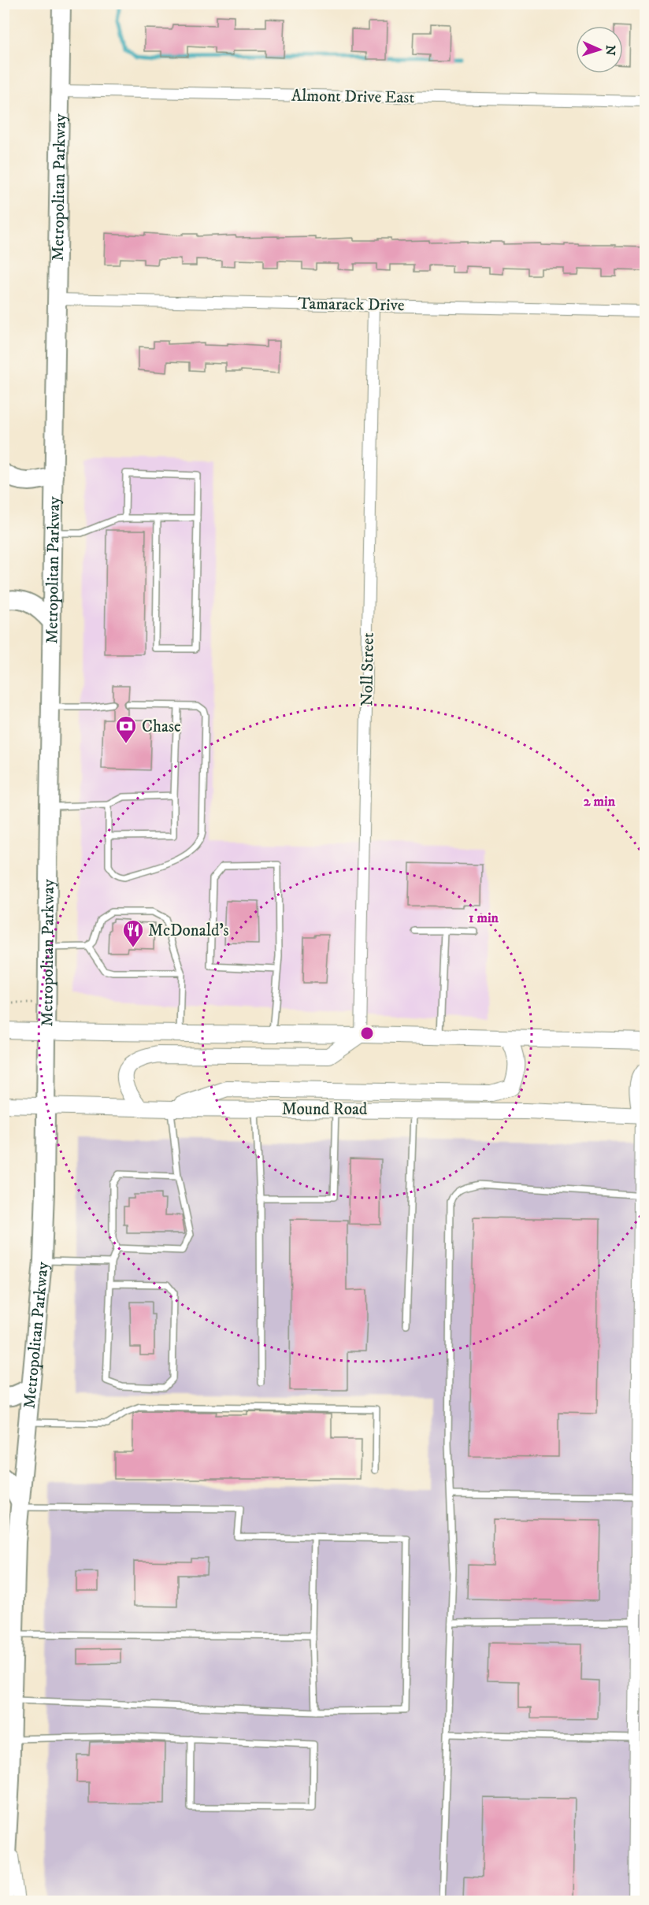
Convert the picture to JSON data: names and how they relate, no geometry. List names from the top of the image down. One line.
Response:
{"streets":{"main road":["Metropolitan Parkway","Mound Road"],"street":["Almont Drive East","Tamarack Drive","Noll Street"]},"crossings":[["Almont Drive East","Metropolitan Parkway"],["Metropolitan Parkway","Tamarack Drive"],["Metropolitan Parkway","Mound Road"],["Tamarack Drive","Noll Street"]],"places":{"bank":["Chase"],"restaurant":["McDonald's"]},"north":"right","rings":["2 min","1 min"]}
